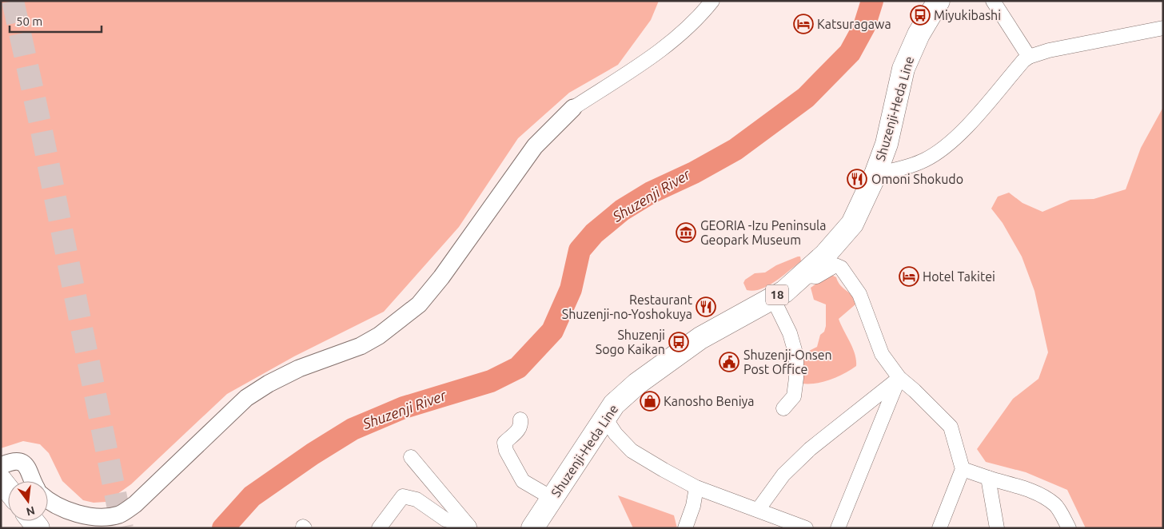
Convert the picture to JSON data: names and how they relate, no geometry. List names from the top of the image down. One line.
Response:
{"streets":{"main road":["Shuzenji-Heda Line","18"]},"water":["Shuzenji River"],"places":{"bus stop":["Miyukibashi","Shuzenji Sogo Kaikan"],"hotel":["Katsuragawa","Hotel Takitei"],"restaurant":["Omoni Shokudo","Restaurant Shuzenji-no-Yoshokuya"],"museum":["GEORIA -Izu Peninsula Geopark Museum"],"public building":["Shuzenji-Onsen Post Office"],"shop":["Kanosho Beniya"]},"scale_bar":"50 m","north":"bottom"}
